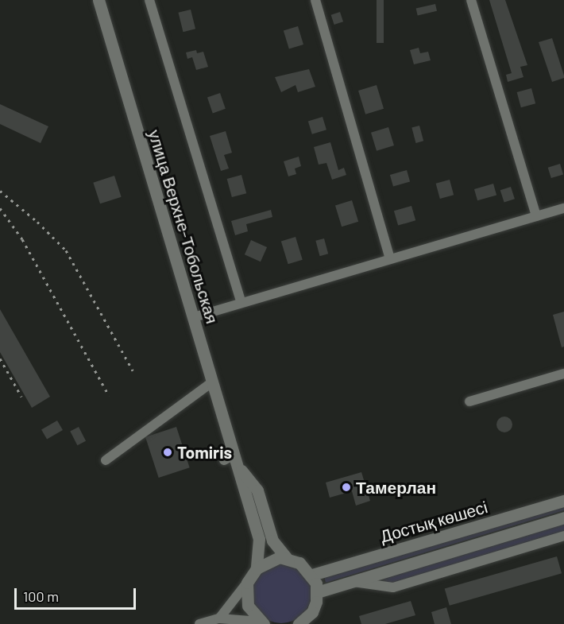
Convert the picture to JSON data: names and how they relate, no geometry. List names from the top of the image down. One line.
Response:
{"streets":{"street":["улица Верхне-Тобольская","Достық көшесі"]},"crossings":[["улица Верхне-Тобольская","Достық көшесі"]],"places":["Tomiris","Тамерлан"],"scale_bar":"100 m"}
